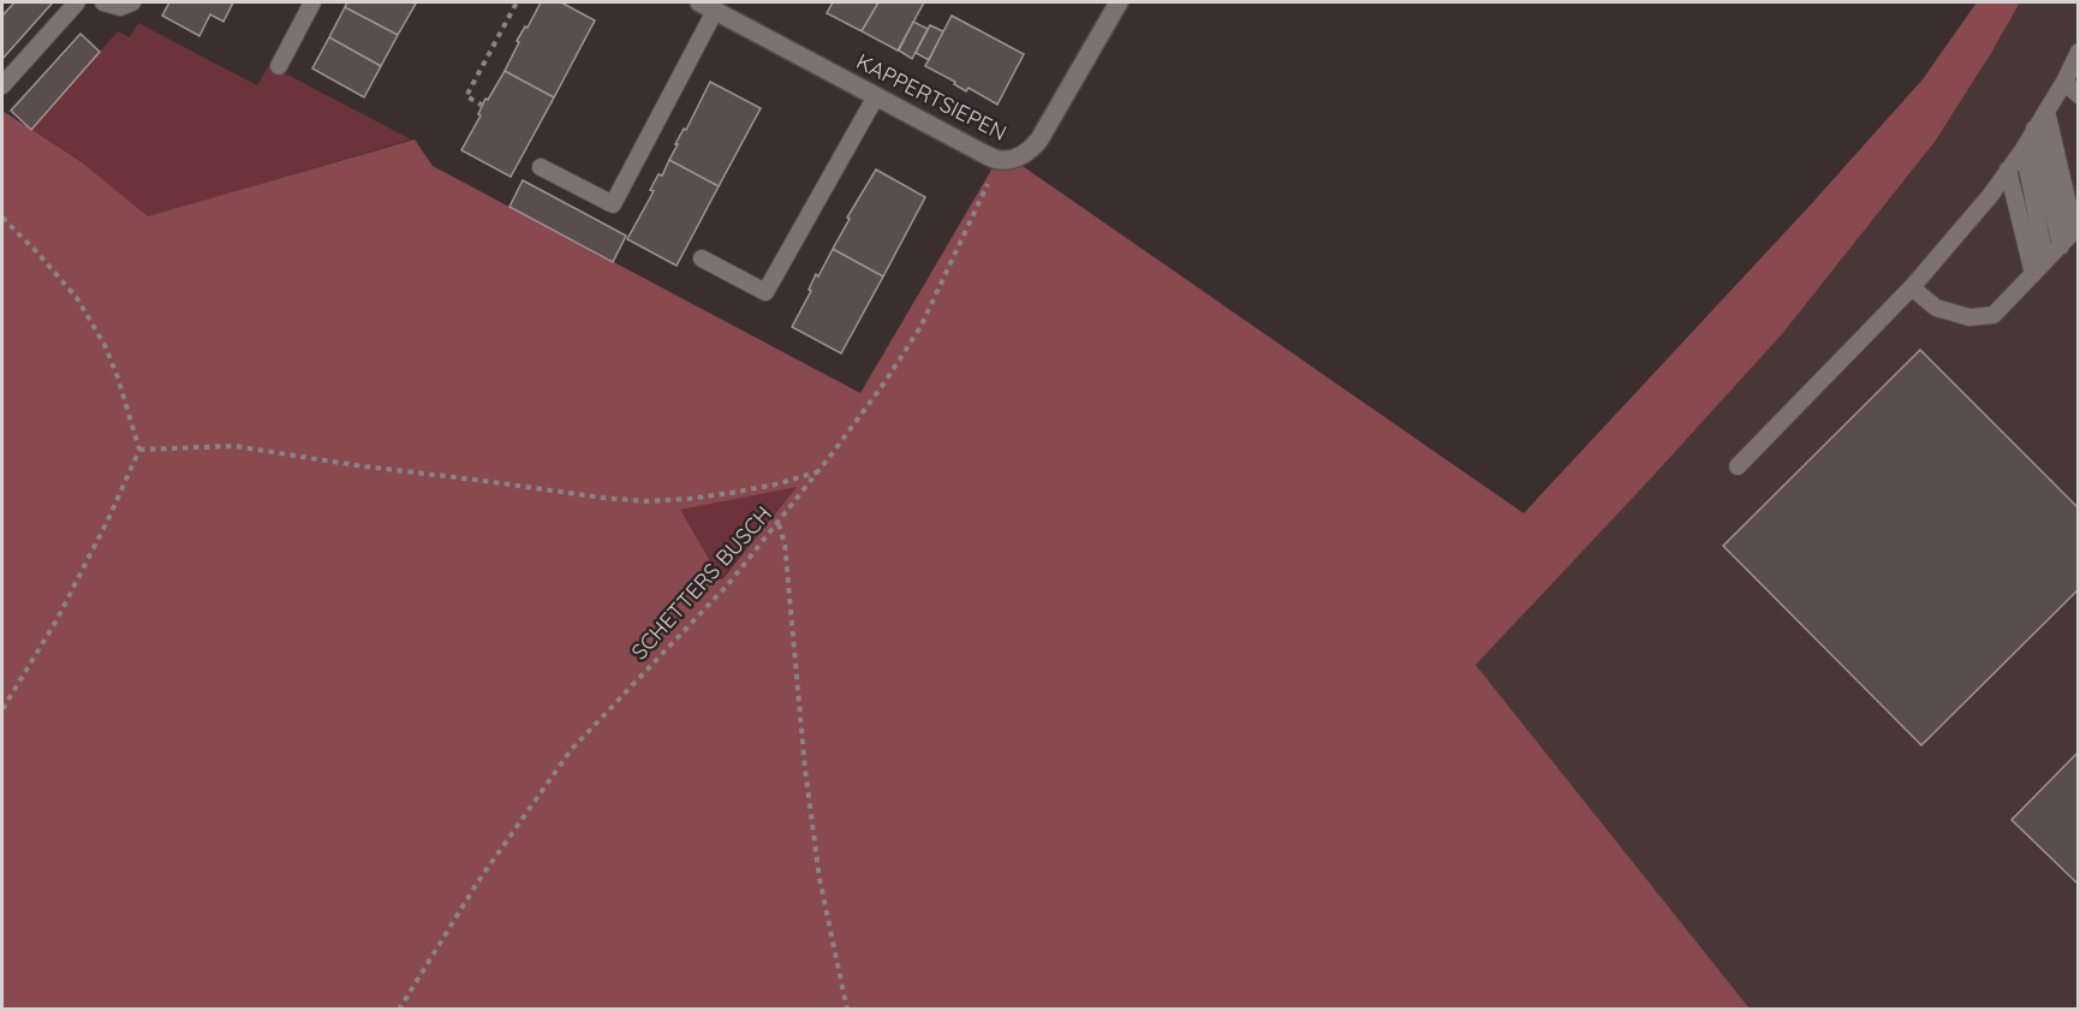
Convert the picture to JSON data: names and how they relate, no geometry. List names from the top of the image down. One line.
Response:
{"streets":{"street":["KAPPERTSIEPEN"],"path":["SCHETTERS BUSCH"]},"crossings":[["KAPPERTSIEPEN","SCHETTERS BUSCH"]]}
